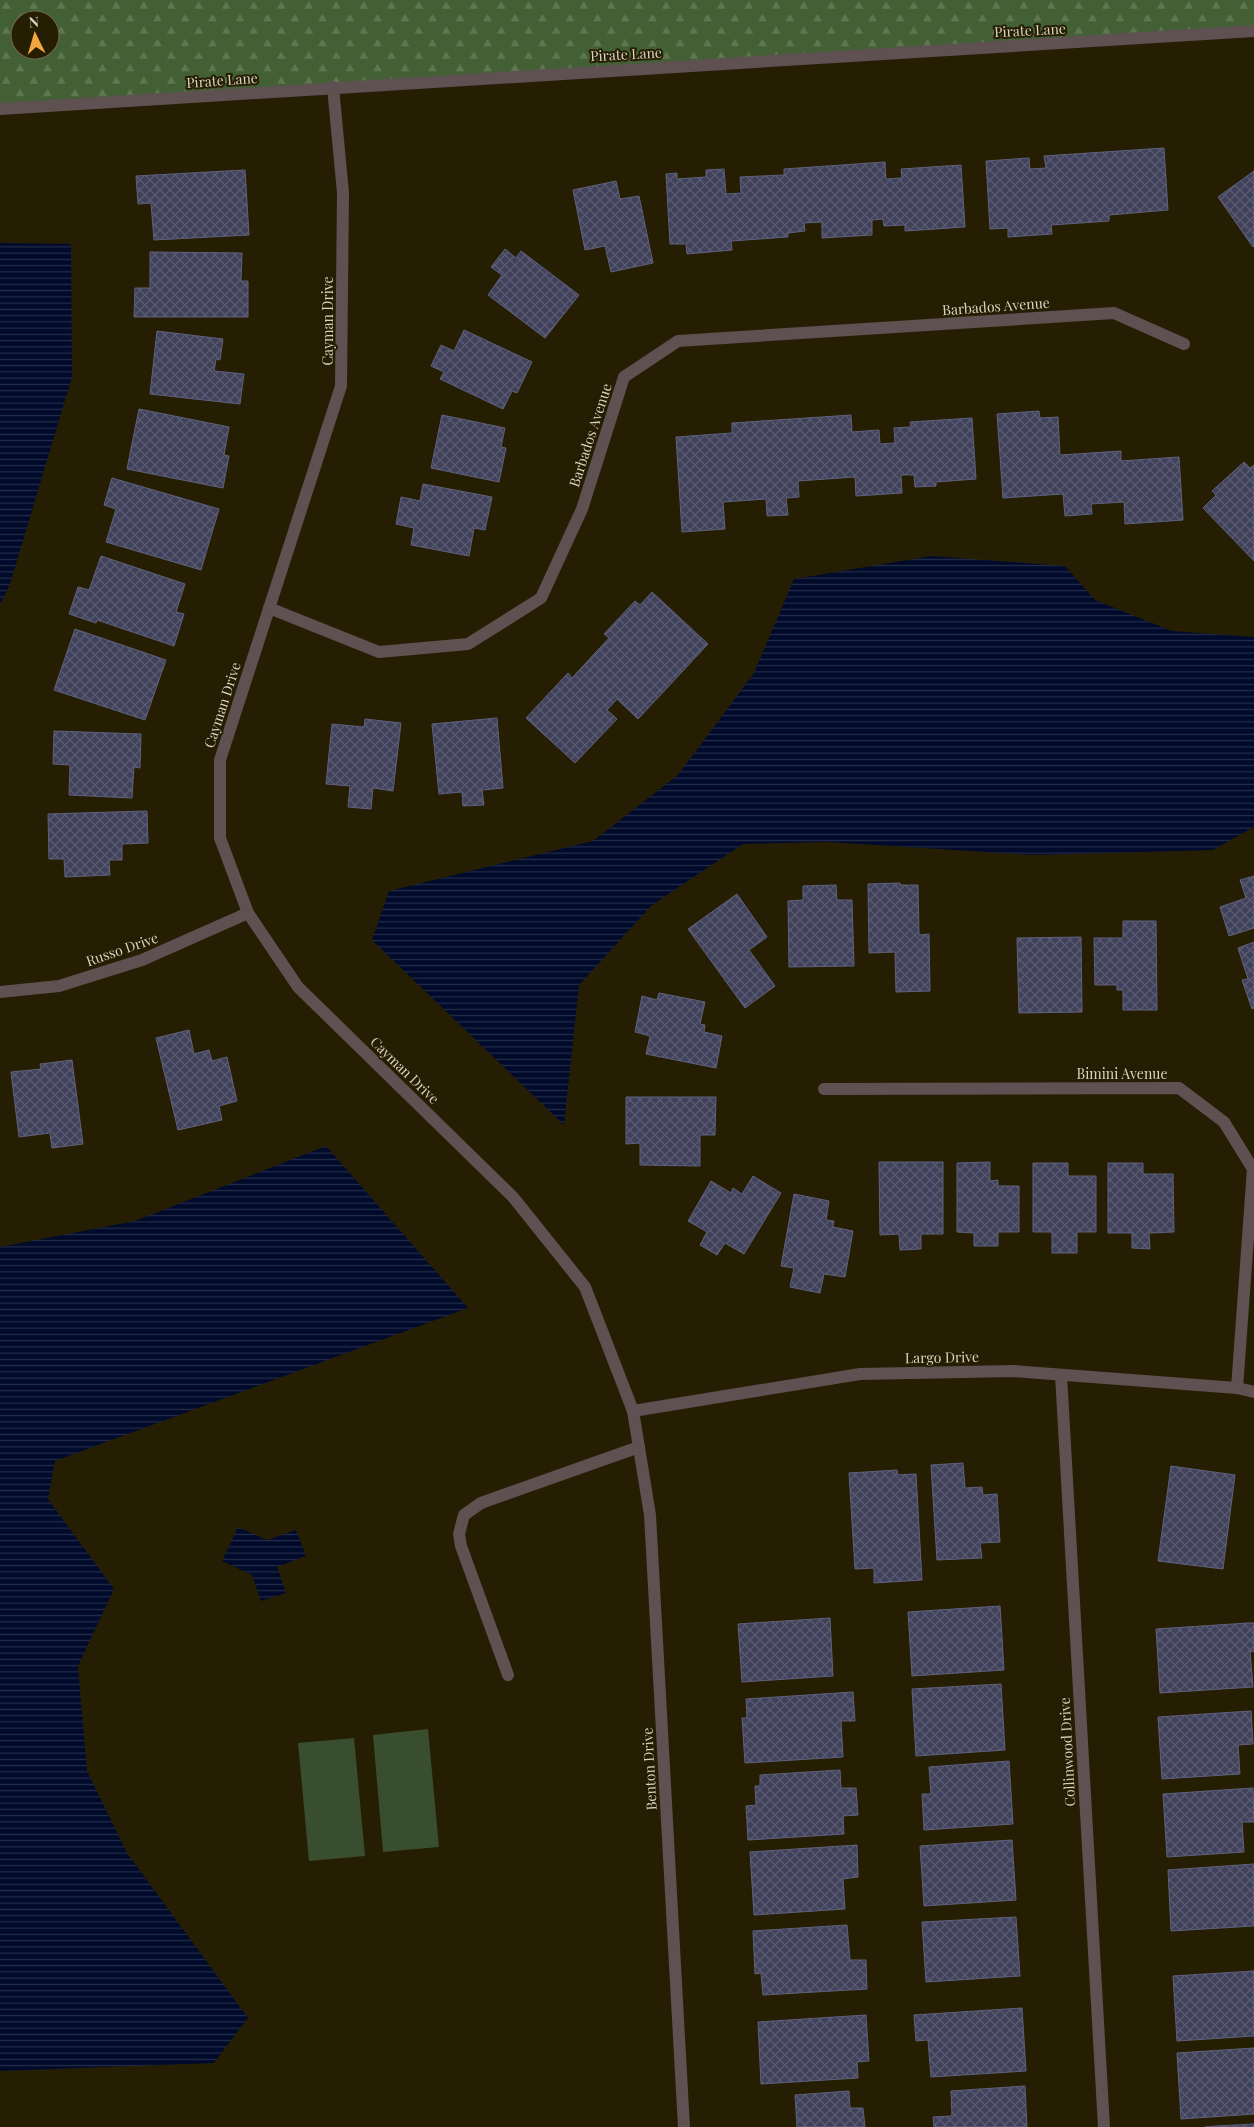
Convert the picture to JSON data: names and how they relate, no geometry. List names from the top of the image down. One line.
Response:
{"streets":{"street":["Pirate Lane","Barbados Avenue","Cayman Drive","Russo Drive","Bimini Avenue","Largo Drive","Collinwood Drive","Benton Drive"]},"crossings":[["Pirate Lane","Cayman Drive"],["Barbados Avenue","Cayman Drive"],["Cayman Drive","Russo Drive"],["Cayman Drive","Largo Drive"],["Cayman Drive","Benton Drive"],["Bimini Avenue","Largo Drive"],["Largo Drive","Collinwood Drive"],["Largo Drive","Benton Drive"]],"north":"top"}
